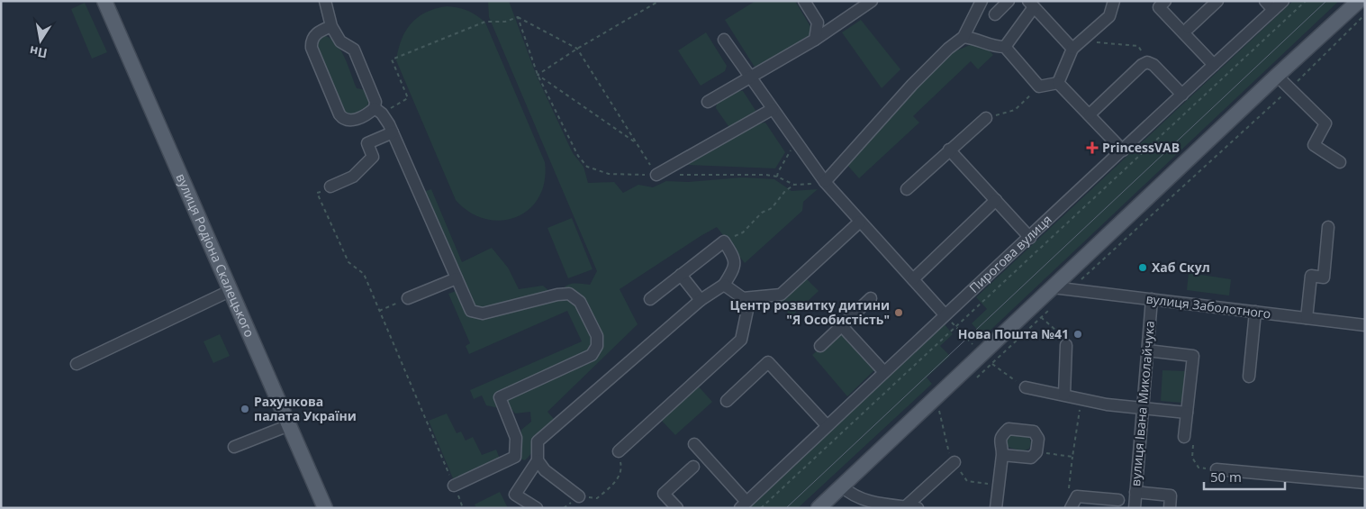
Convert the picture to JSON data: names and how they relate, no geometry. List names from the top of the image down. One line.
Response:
{"streets":{"main road":["вулиця Родіона Скалецького"],"street":["Пирогова вулиця","вулиця Заболотного","вулиця Івана Миколайчука"]},"crossings":[["вулиця Заболотного","вулиця Івана Миколайчука"]],"places":{"health":["PrincessVAB"],"other":["Хаб Скул","Центр розвитку дитини \"Я Особистість\"","Нова Пошта №41","Рахункова палата України"]},"scale_bar":"50 m","north":"bottom"}
